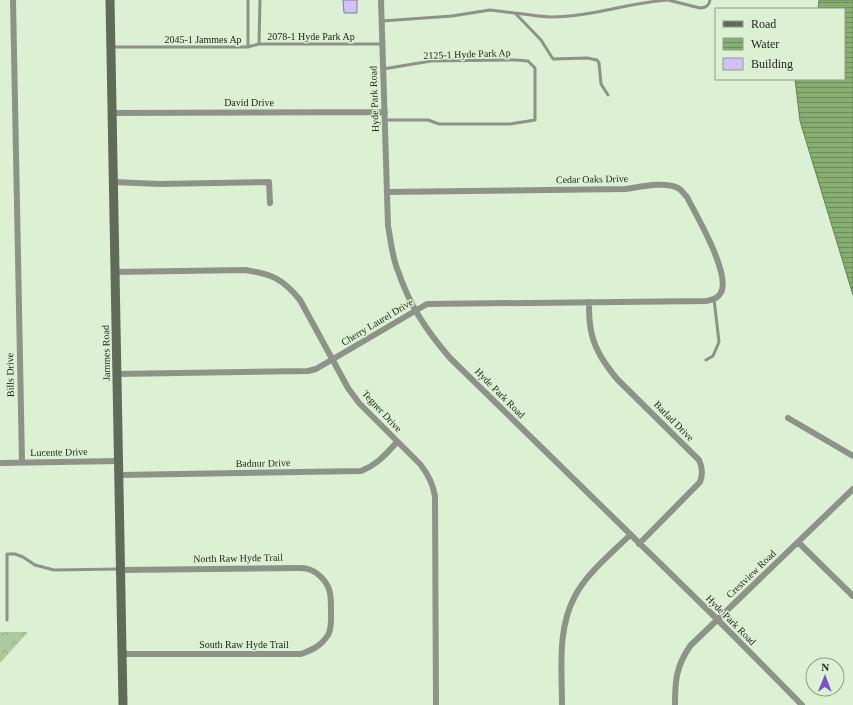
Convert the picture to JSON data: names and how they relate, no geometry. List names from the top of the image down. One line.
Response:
{"streets":{"street":["Hyde Park Road","David Drive","Cedar Oaks Drive","Cherry Laurel Drive","Jammes Road","Bills Drive","Tegner Drive","Barlad Drive","Lucente Drive","Badnur Drive","North Raw Hyde Trail","Crestview Road","South Raw Hyde Trail"],"lane":["2078-1 Hyde Park Ap","2045-1 Jammes Ap","2125-1 Hyde Park Ap"]},"crossings":[["2078-1 Hyde Park Ap","Hyde Park Road"],["2045-1 Jammes Ap","Jammes Road"],["2125-1 Hyde Park Ap","Hyde Park Road"],["Hyde Park Road","David Drive"],["Hyde Park Road","Cedar Oaks Drive"],["Hyde Park Road","Cherry Laurel Drive"],["Hyde Park Road","Barlad Drive"],["Hyde Park Road","Crestview Road"],["David Drive","Jammes Road"],["Cedar Oaks Drive","Cherry Laurel Drive"],["Cherry Laurel Drive","Jammes Road"],["Cherry Laurel Drive","Tegner Drive"],["Cherry Laurel Drive","Barlad Drive"],["Jammes Road","Tegner Drive"],["Jammes Road","Lucente Drive"],["Jammes Road","Badnur Drive"],["Jammes Road","North Raw Hyde Trail"],["Jammes Road","South Raw Hyde Trail"],["Bills Drive","Lucente Drive"],["Tegner Drive","Badnur Drive"],["North Raw Hyde Trail","South Raw Hyde Trail"]],"legend":["Road","Water","Building"],"north":"top"}
